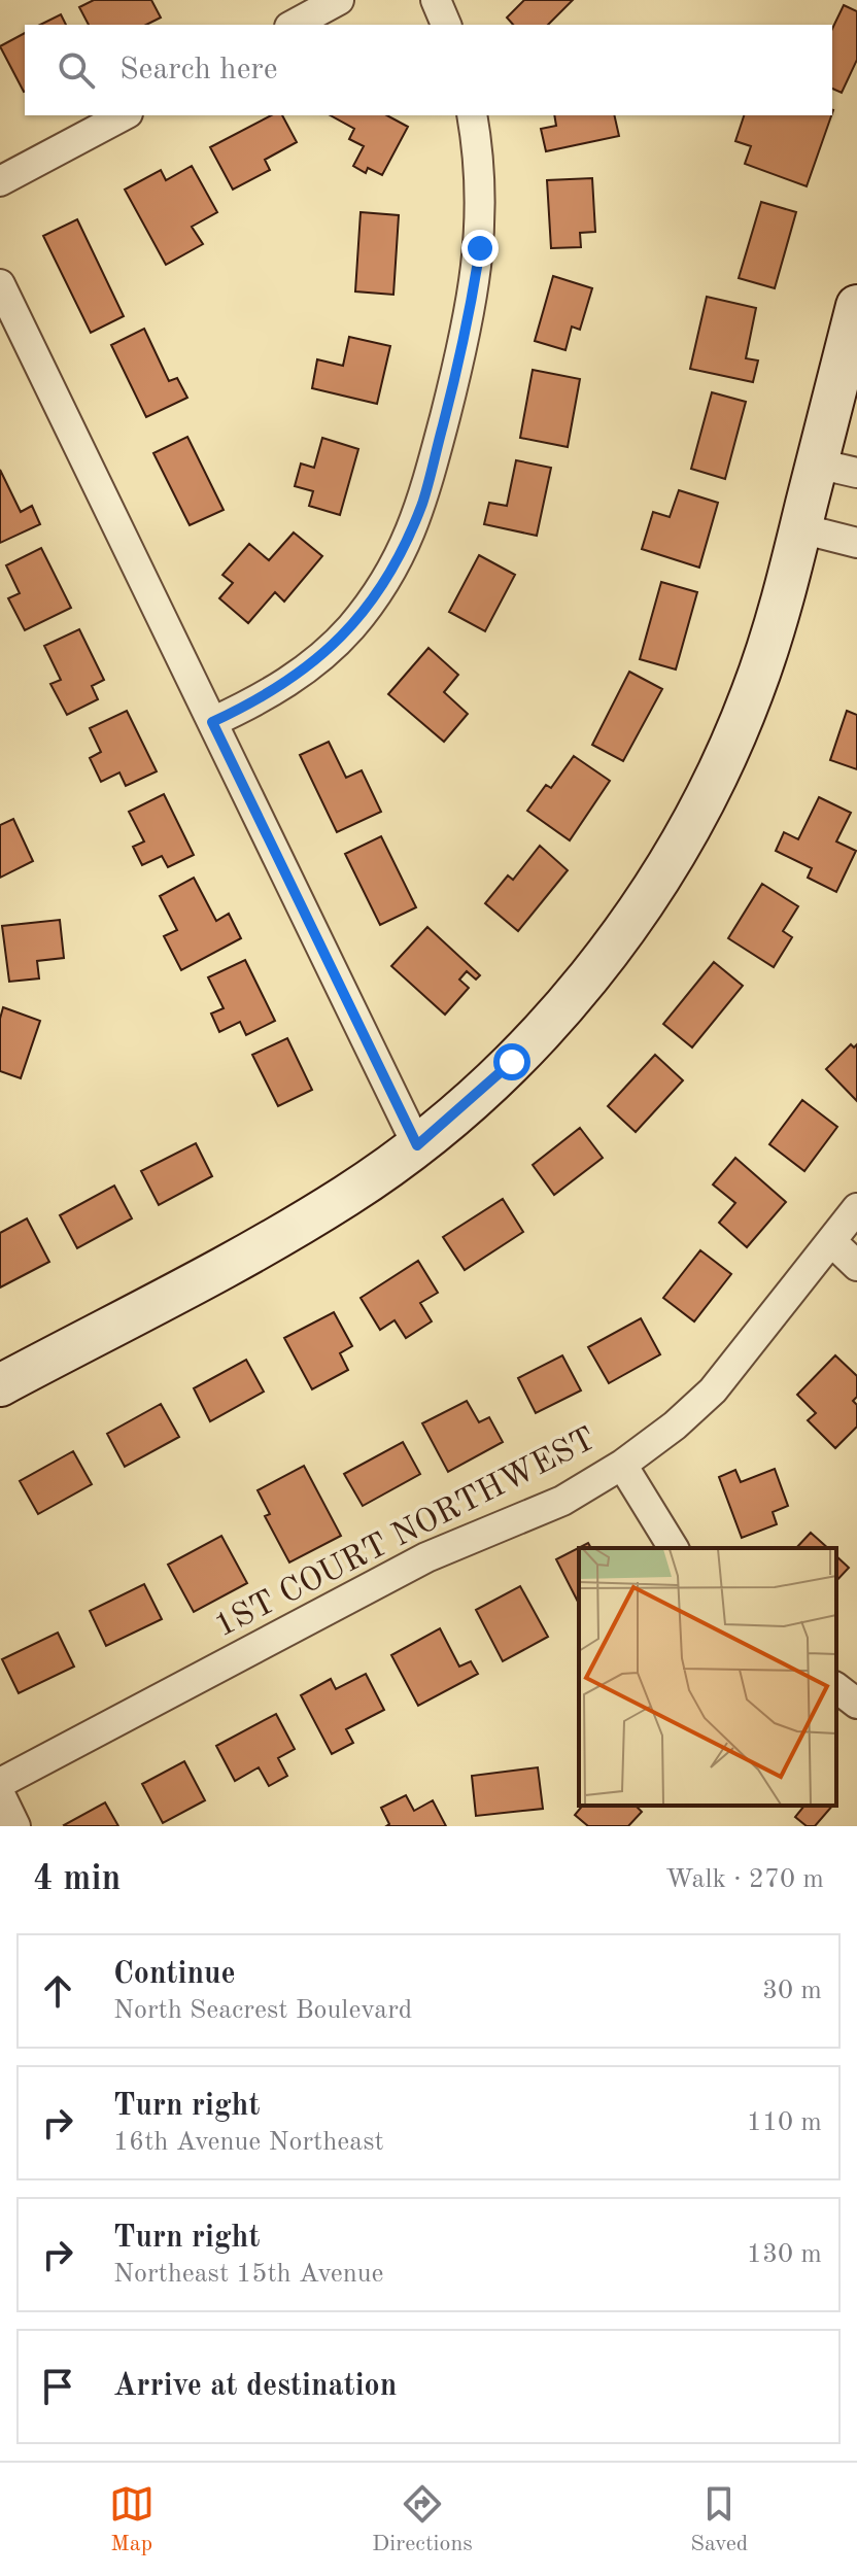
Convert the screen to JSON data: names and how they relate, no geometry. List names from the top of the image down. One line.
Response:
{"streets":{"street":["1ST COURT NORTHWEST"]},"page":{"search":"Search here","heading":["4 min","Walk · 270 m"],"list":[["Continue","North Seacrest Boulevard","30 m"],["Turn right","16th Avenue Northeast","110 m"],["Turn right","Northeast 15th Avenue","130 m"],"Arrive at destination"],"nav":["Map","Directions","Saved"]}}
